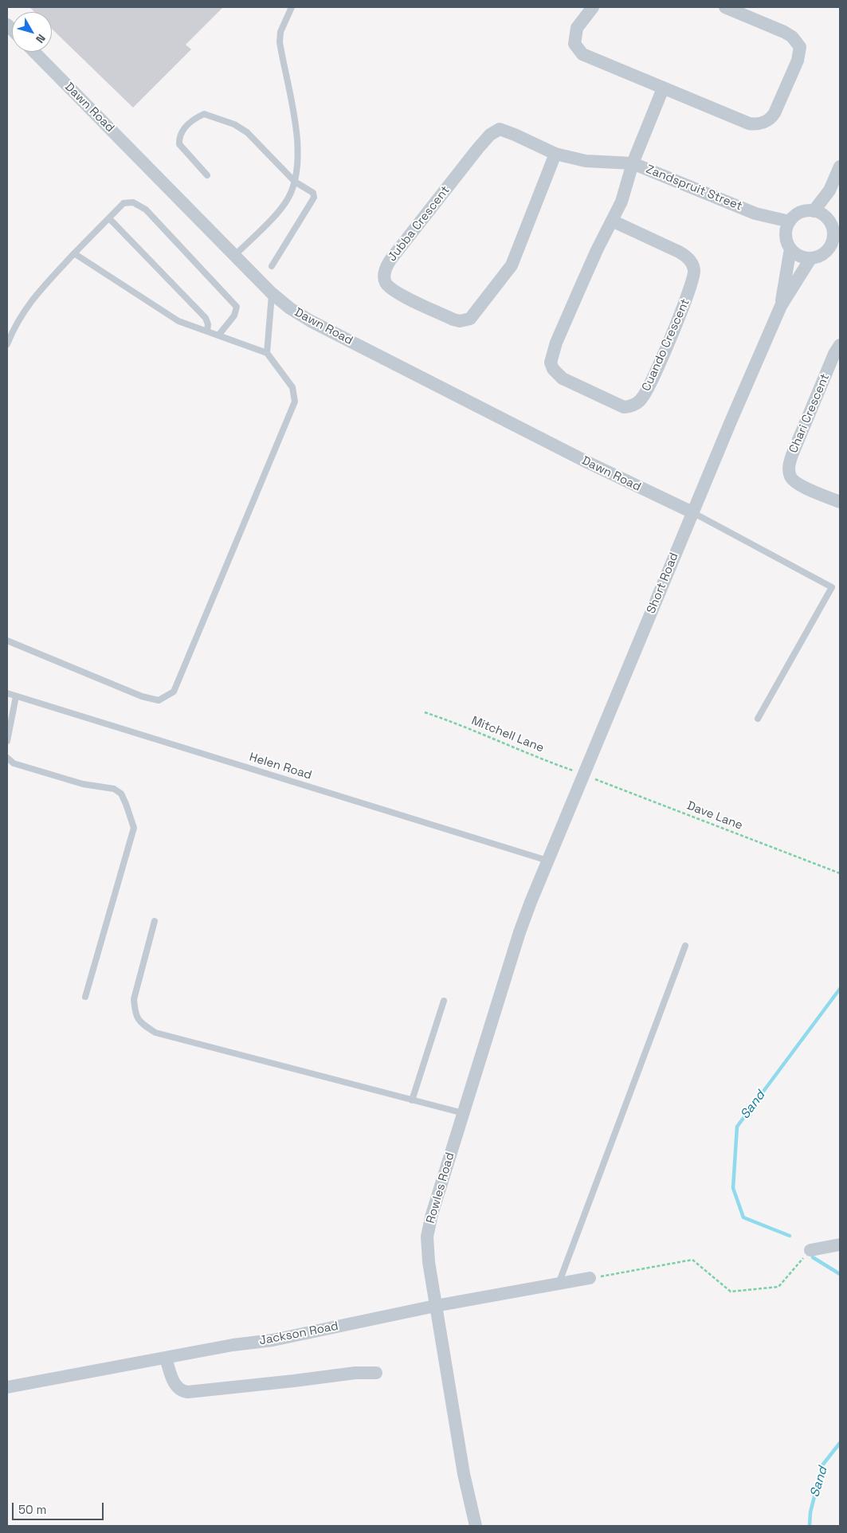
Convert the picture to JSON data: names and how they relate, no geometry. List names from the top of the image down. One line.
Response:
{"streets":{"street":["Dawn Road","Zandspruit Street","Jubba Crescent","Cuando Crescent","Chari Crescent","Short Road","Rowles Road","Jackson Road"],"lane":["Helen Road"],"path":["Mitchell Lane","Dave Lane"]},"crossings":[["Dawn Road","Short Road"],["Zandspruit Street","Jubba Crescent"],["Zandspruit Street","Cuando Crescent"],["Zandspruit Street","Short Road"],["Jubba Crescent","Cuando Crescent"],["Short Road","Mitchell Lane"],["Short Road","Helen Road"],["Short Road","Dave Lane"],["Short Road","Rowles Road"],["Mitchell Lane","Dave Lane"],["Helen Road","Rowles Road"],["Rowles Road","Jackson Road"]],"water":["Sand"],"scale_bar":"50 m","north":"bottom right"}
